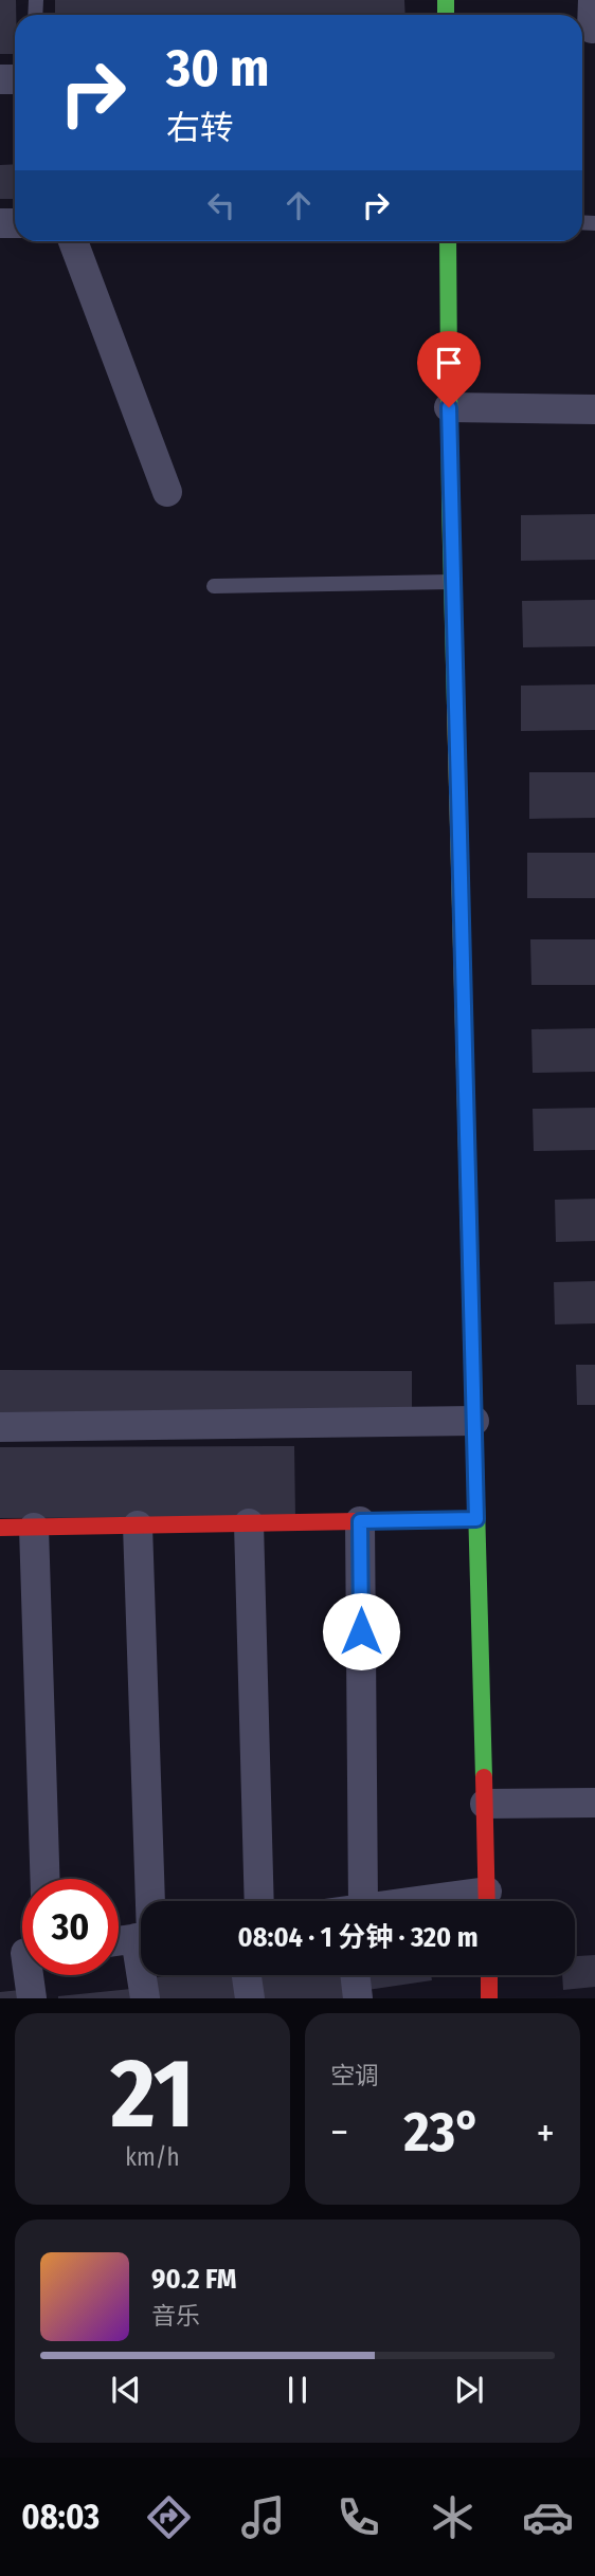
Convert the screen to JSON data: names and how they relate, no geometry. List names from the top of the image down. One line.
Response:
{"page":{"turn":["30 m","右转"],"limit":"30","trip":"08:04 · 1 分钟 · 320 m","tile":[["21","km/h"],"空调"],"heat":["−","23°","+"],"song":["90.2 FM","音乐"],"tabs":"08:03"}}
